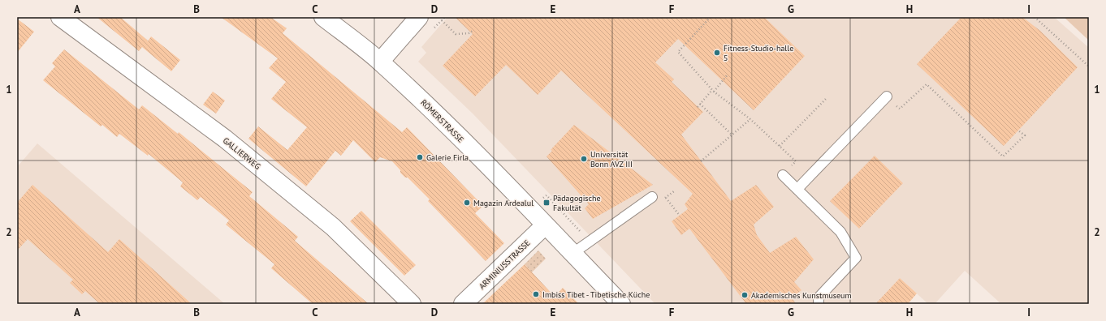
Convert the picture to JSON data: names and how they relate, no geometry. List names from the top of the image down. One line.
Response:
{"streets":{"street":["RÖMERSTRASSE","GALLIERWEG","ARMINIUSSTRASSE"]},"crossings":[["RÖMERSTRASSE","ARMINIUSSTRASSE"]],"places":{"other":["Fitness-Studio-halle 5","Galerie Firla","Universität Bonn AVZ III","Magazin Ardealul","Imbiss Tibet - Tibetische Küche","Akademisches Kunstmuseum"],"transit":["Pädagogische Fakultät"]},"grid":{"columns":["A","B","C","D","E","F","G","H","I"],"rows":["1","2"]}}
